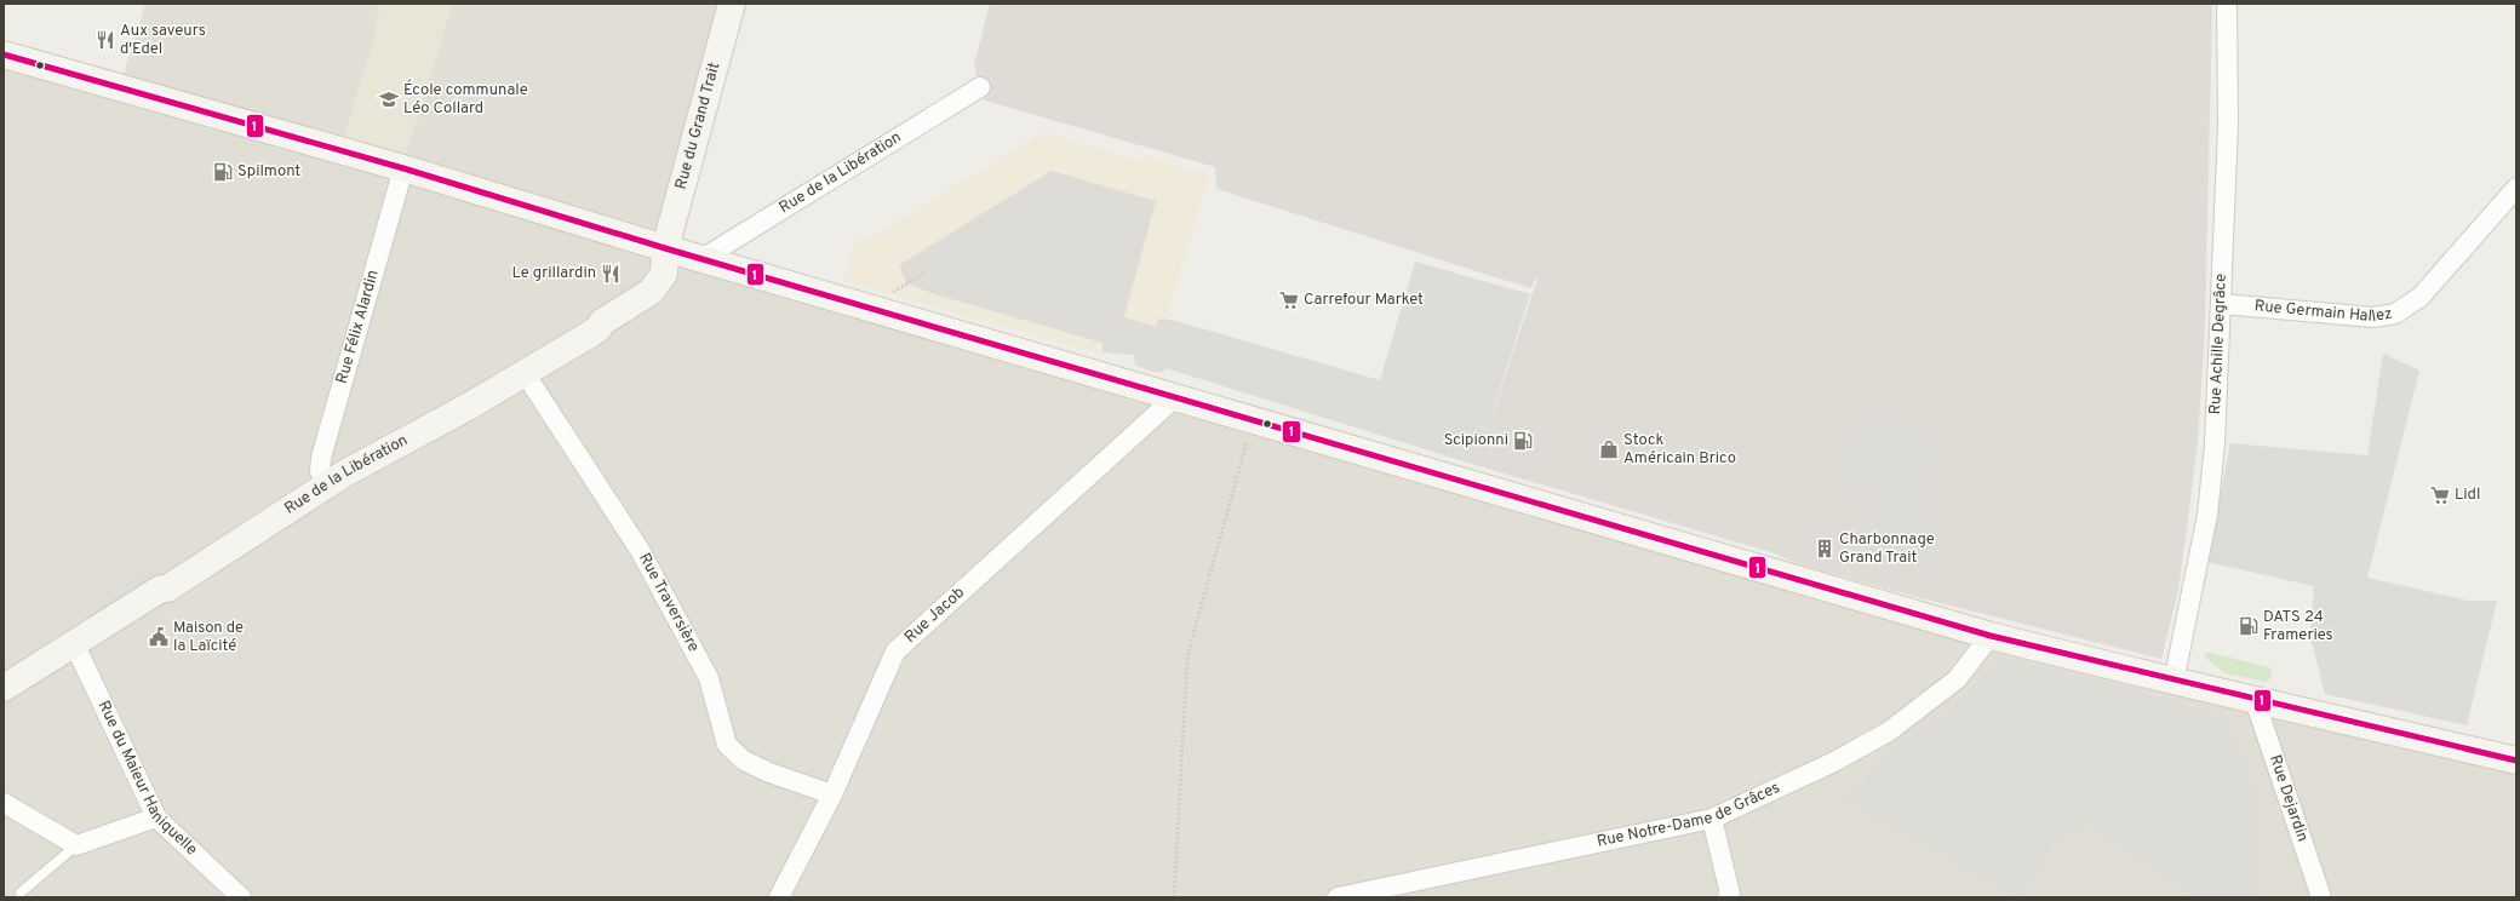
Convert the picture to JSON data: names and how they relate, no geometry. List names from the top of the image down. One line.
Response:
{"streets":{"main road":["Rue du Grand Trait","Rue de la Libération"],"street":["Rue Germain Hallez","Rue Félix Alardin","Rue Achille Degrâce","Rue Traversière","Rue Jacob","Rue du Maieur Haniquelle","Rue Dejardin","Rue Notre-Dame de Grâces"]},"crossings":[["Rue du Grand Trait","Rue de la Libération"],["Rue de la Libération","Rue Félix Alardin"],["Rue de la Libération","Rue Traversière"],["Rue de la Libération","Rue du Maieur Haniquelle"],["Rue Germain Hallez","Rue Achille Degrâce"],["Rue Traversière","Rue Jacob"]],"places":{"restaurant":["Aux saveurs d'Edel","Le grillardin"],"school or university":["École communale Léo Collard"],"fuel station":["Spilmont","Scipionni","DATS 24 Frameries"],"supermarket":["Carrefour Market","Lidl"],"shop":["Stock Américain Brico"],"building":["Charbonnage Grand Trait"],"public building":["Maison de la Laïcité"]},"lines":["transit line 1"]}
